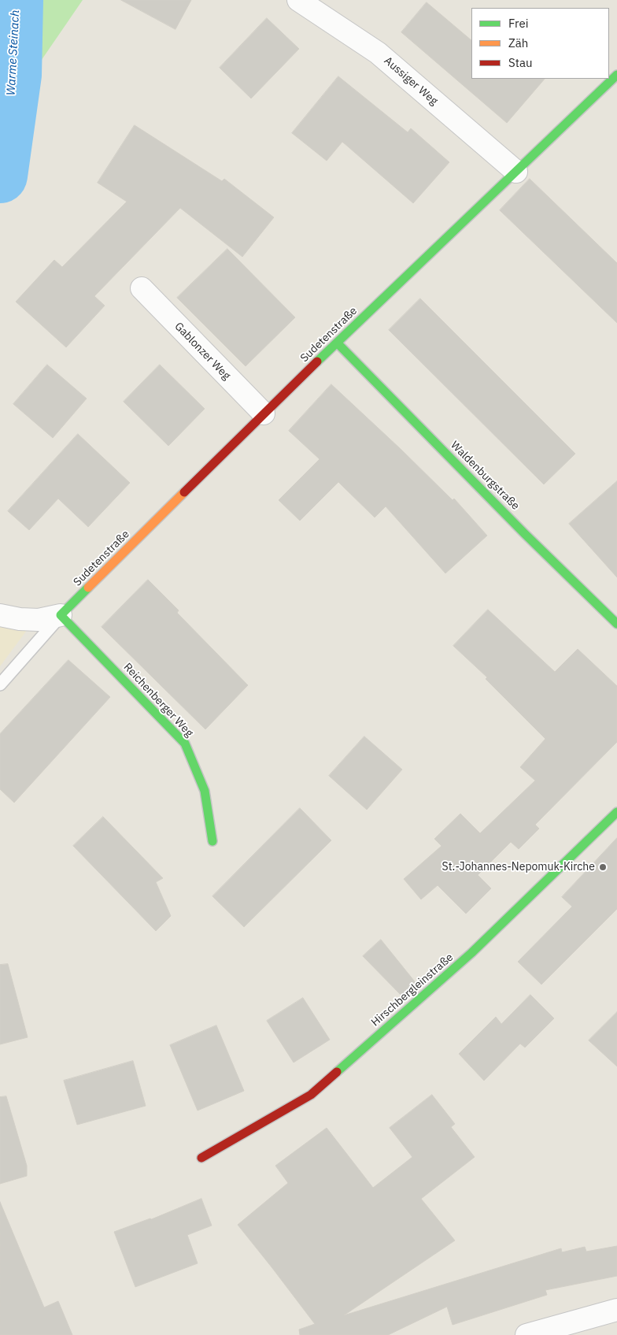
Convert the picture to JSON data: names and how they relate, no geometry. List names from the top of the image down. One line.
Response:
{"streets":{"street":["Aussiger Weg","Sudetenstraße","Gablonzer Weg","Waldenburgstraße","Reichenberger Weg","Hirschbergleinstraße"]},"crossings":[["Aussiger Weg","Sudetenstraße"],["Sudetenstraße","Gablonzer Weg"],["Sudetenstraße","Waldenburgstraße"],["Sudetenstraße","Reichenberger Weg"]],"water":["Warme Steinach"],"places":["St.-Johannes-Nepomuk-Kirche"],"legend":["Frei","Zäh","Stau"]}
